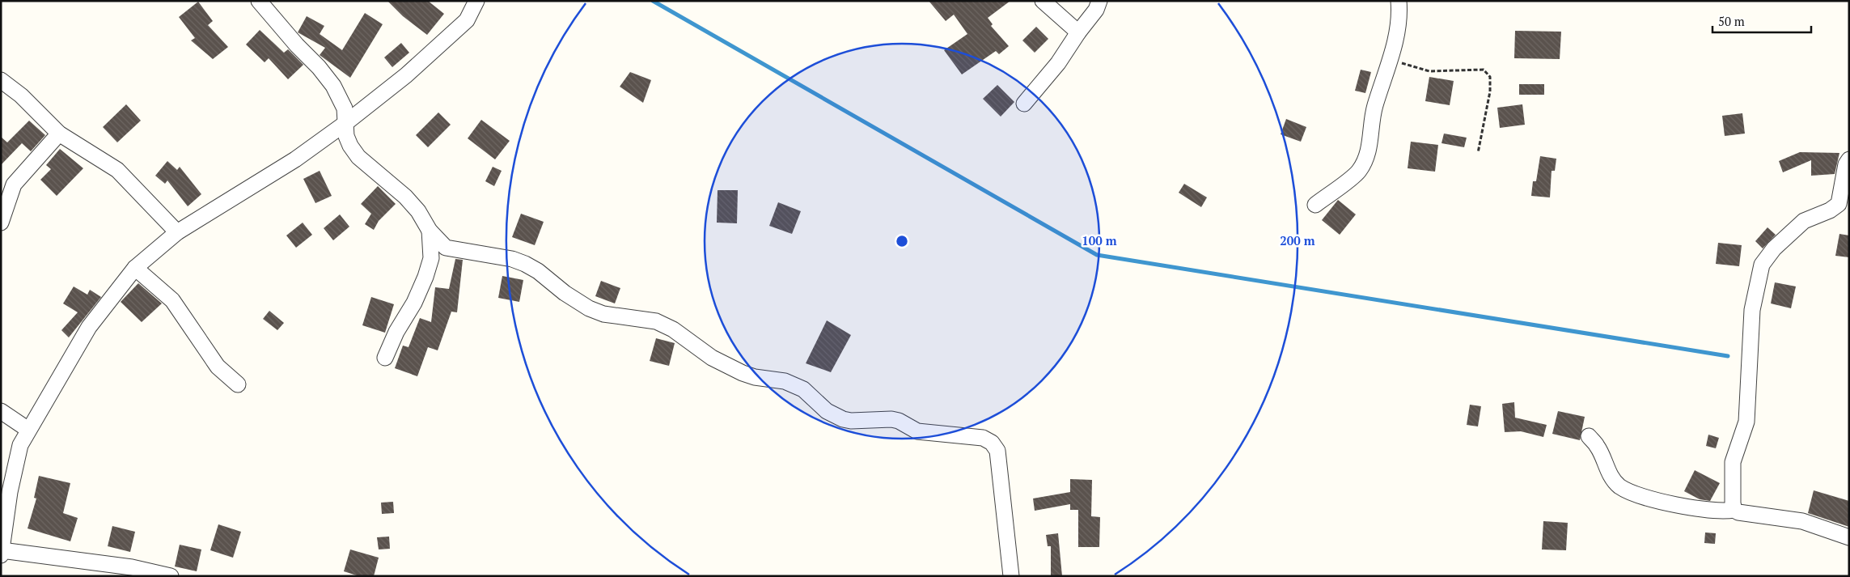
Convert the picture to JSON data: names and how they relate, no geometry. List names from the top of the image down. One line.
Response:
{"scale_bar":"50 m","rings":["100 m","200 m"]}
